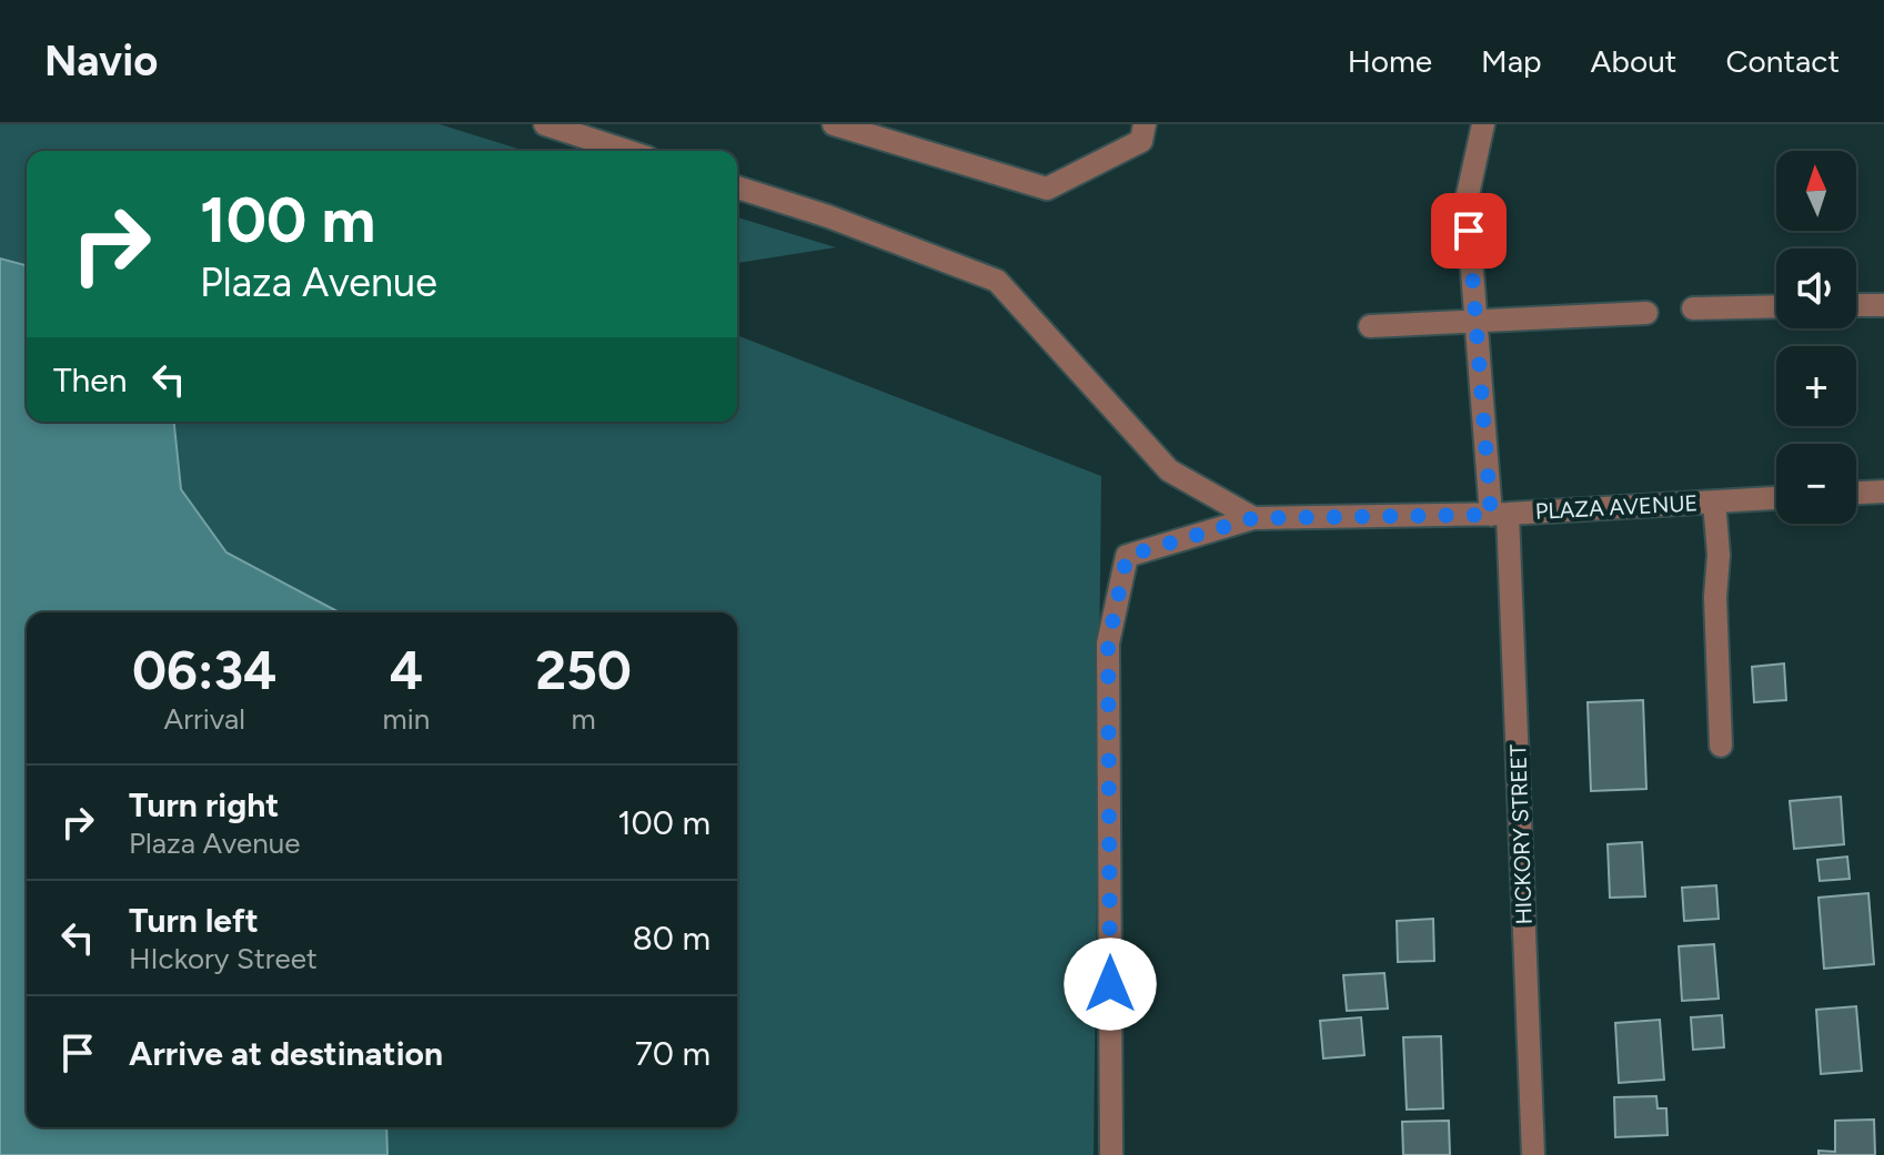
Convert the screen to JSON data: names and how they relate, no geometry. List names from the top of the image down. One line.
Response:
{"streets":{"street":["PLAZA AVENUE","HICKORY STREET"]},"crossings":[["PLAZA AVENUE","HICKORY STREET"]],"north":"top","page":{"header":"Navio","nav":["Home","Map","About","Contact"],"map_buttons":["+","−"],"turn":["100 m","Plaza Avenue"],"then":"Then","eta":["06:34","Arrival","4","min","250","m"],"list":[{"name":"Turn right","note":"Plaza Avenue","value":"100 m"},{"name":"Turn left","note":"HIckory Street","value":"80 m"},{"name":"Arrive at destination","value":"70 m"}]}}
